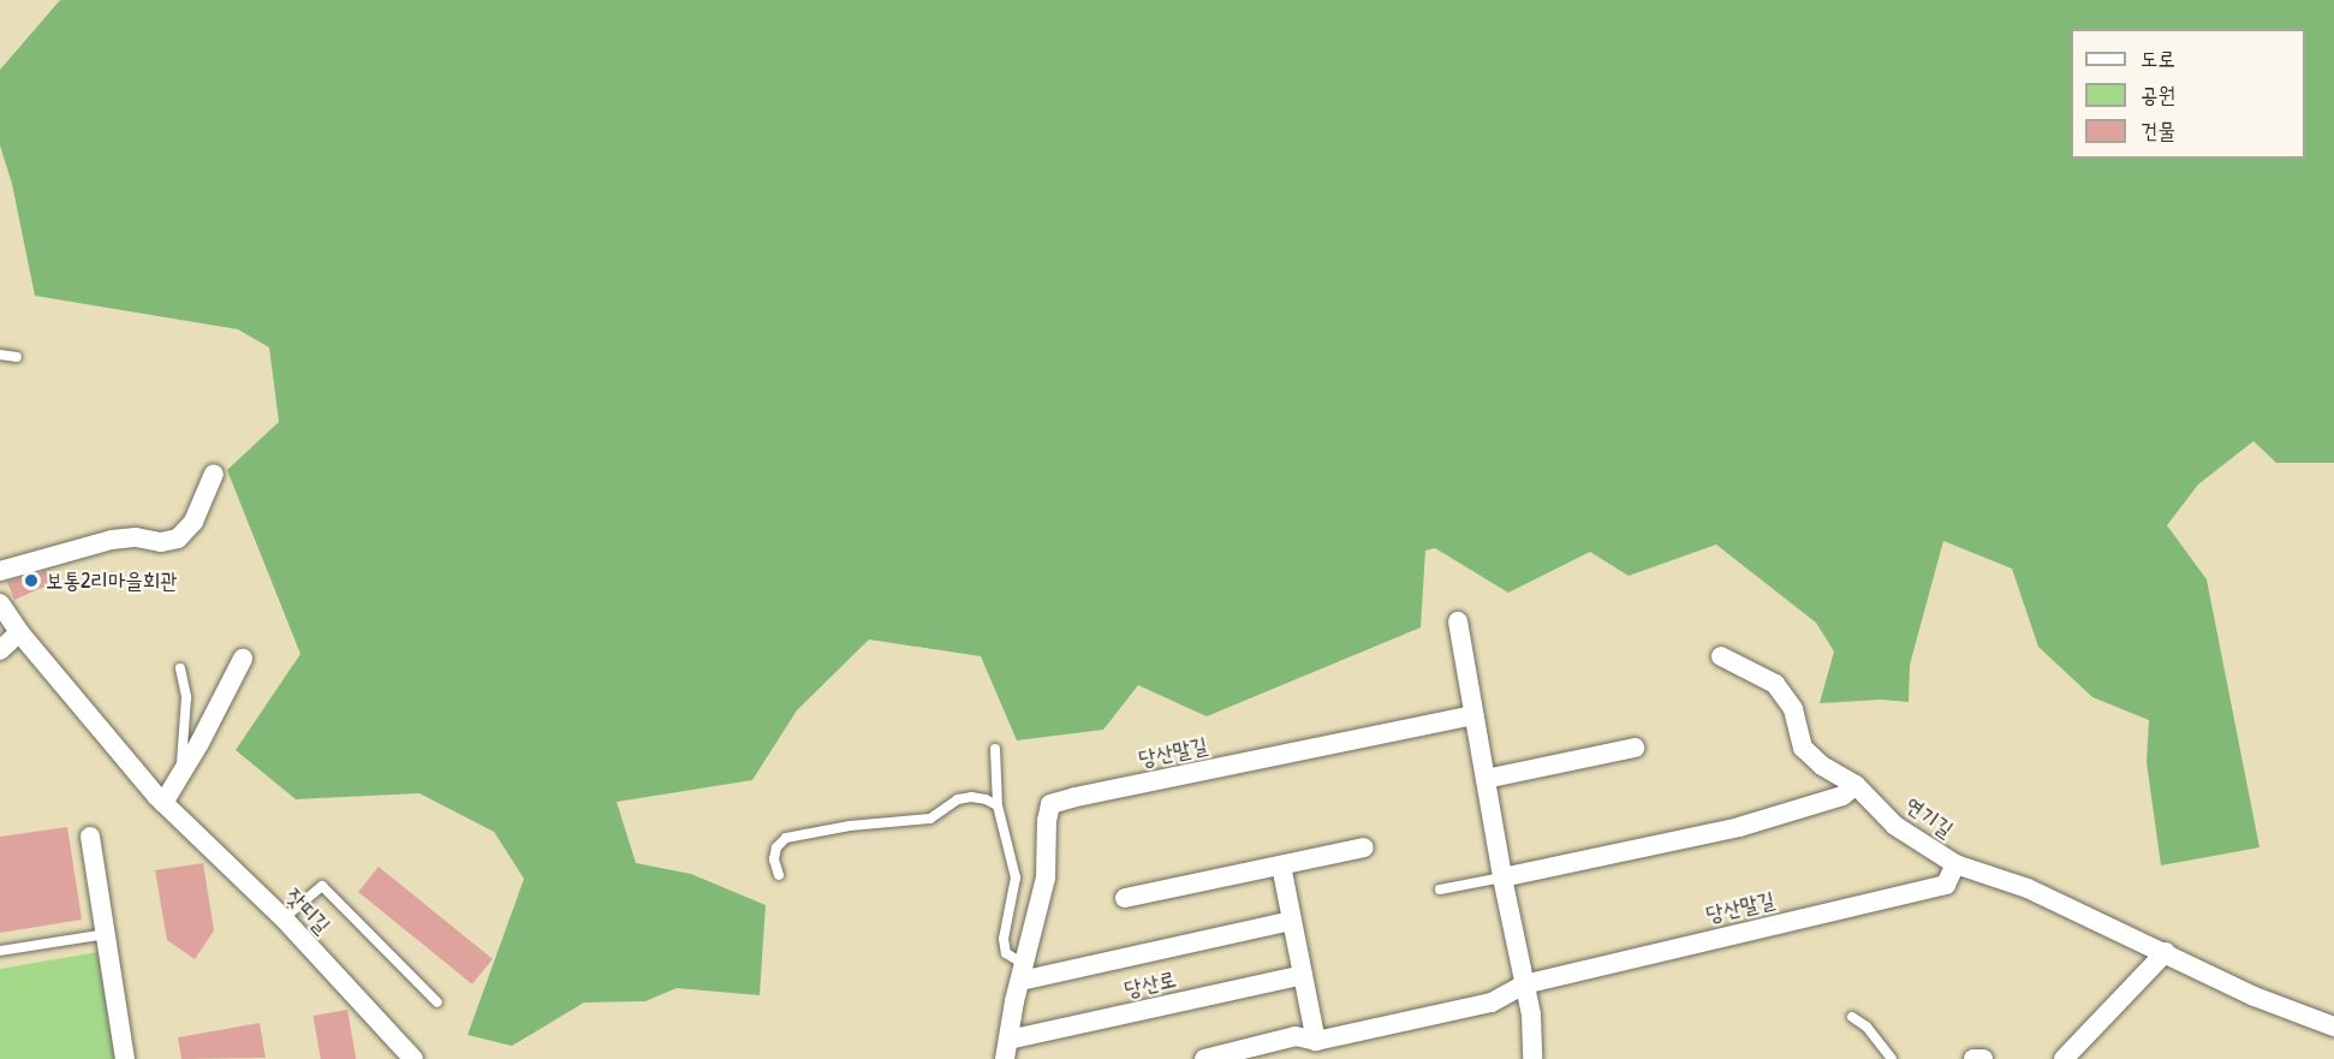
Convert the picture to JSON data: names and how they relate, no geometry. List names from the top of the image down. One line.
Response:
{"streets":{"street":["당산말길","연기길","잣띠길","당산로"]},"crossings":[["당산말길","연기길"],["당산말길","당산로"]],"places":["보통2리마을회관"],"legend":["도로","공원","건물"]}
